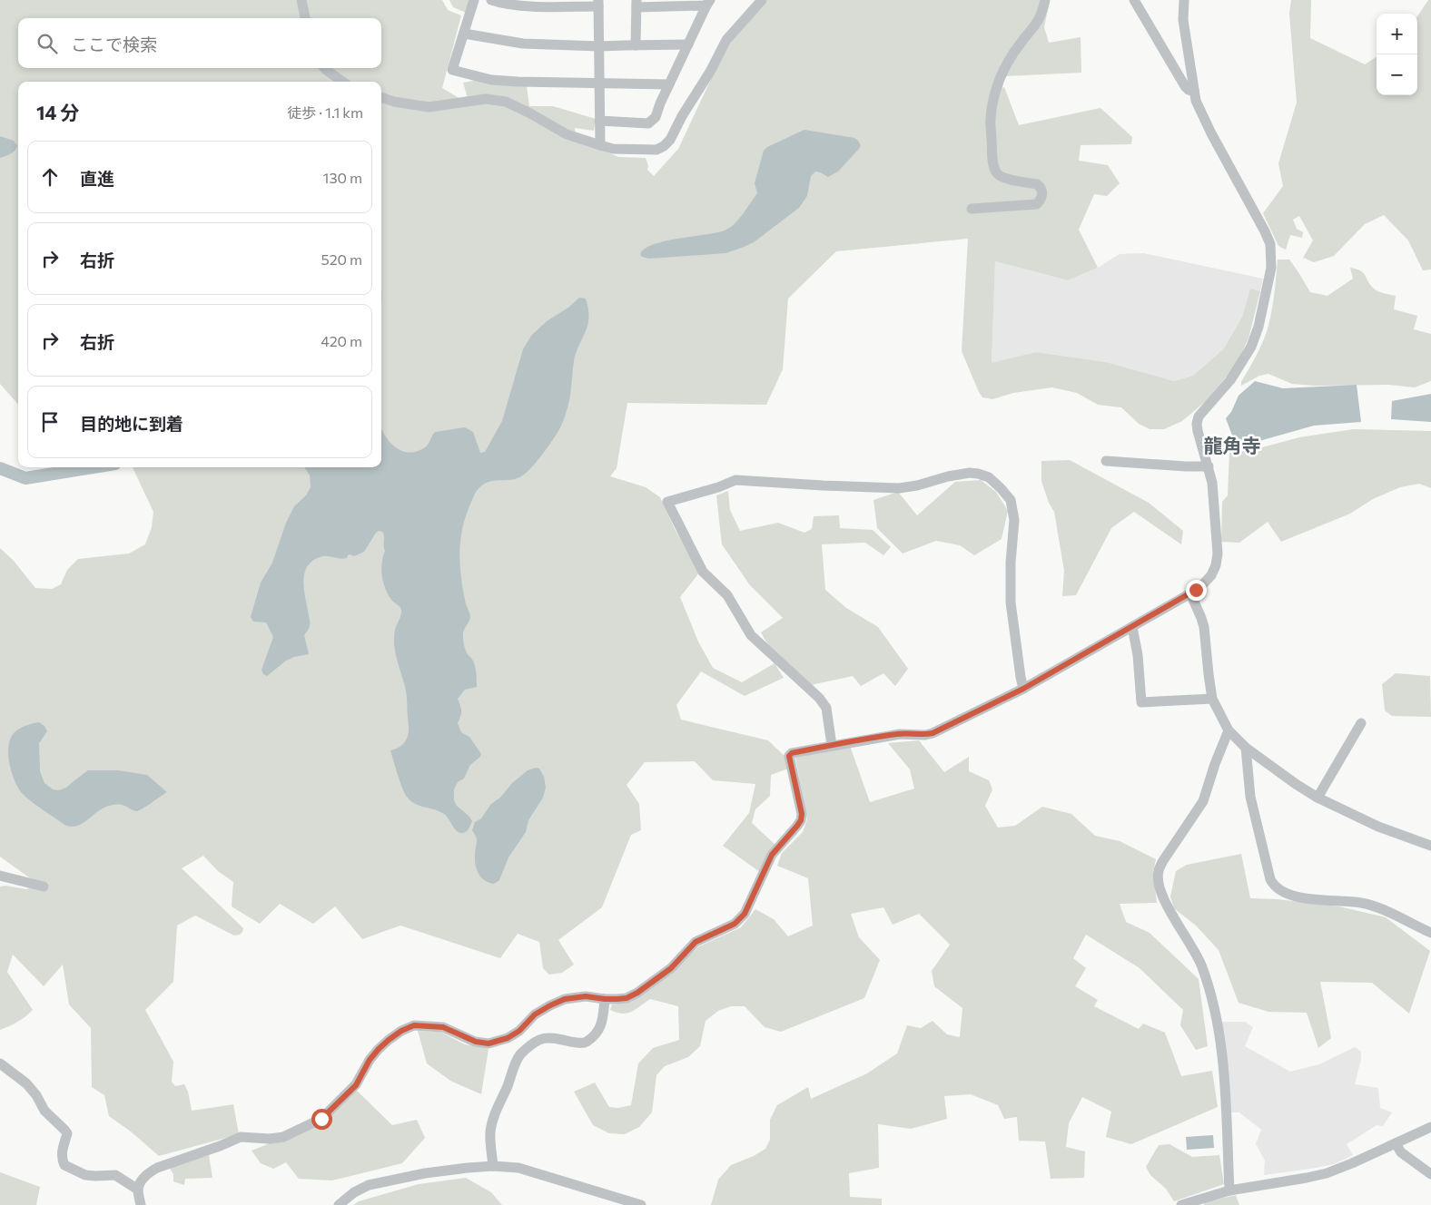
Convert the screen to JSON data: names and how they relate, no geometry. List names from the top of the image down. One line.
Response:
{"districts":["龍角寺"],"page":{"map_buttons":["+","−"],"search":"ここで検索","heading":["14 分","徒歩 · 1.1 km"],"list":[["直進","130 m"],["右折","520 m"],["右折","420 m"],"目的地に到着"]}}
